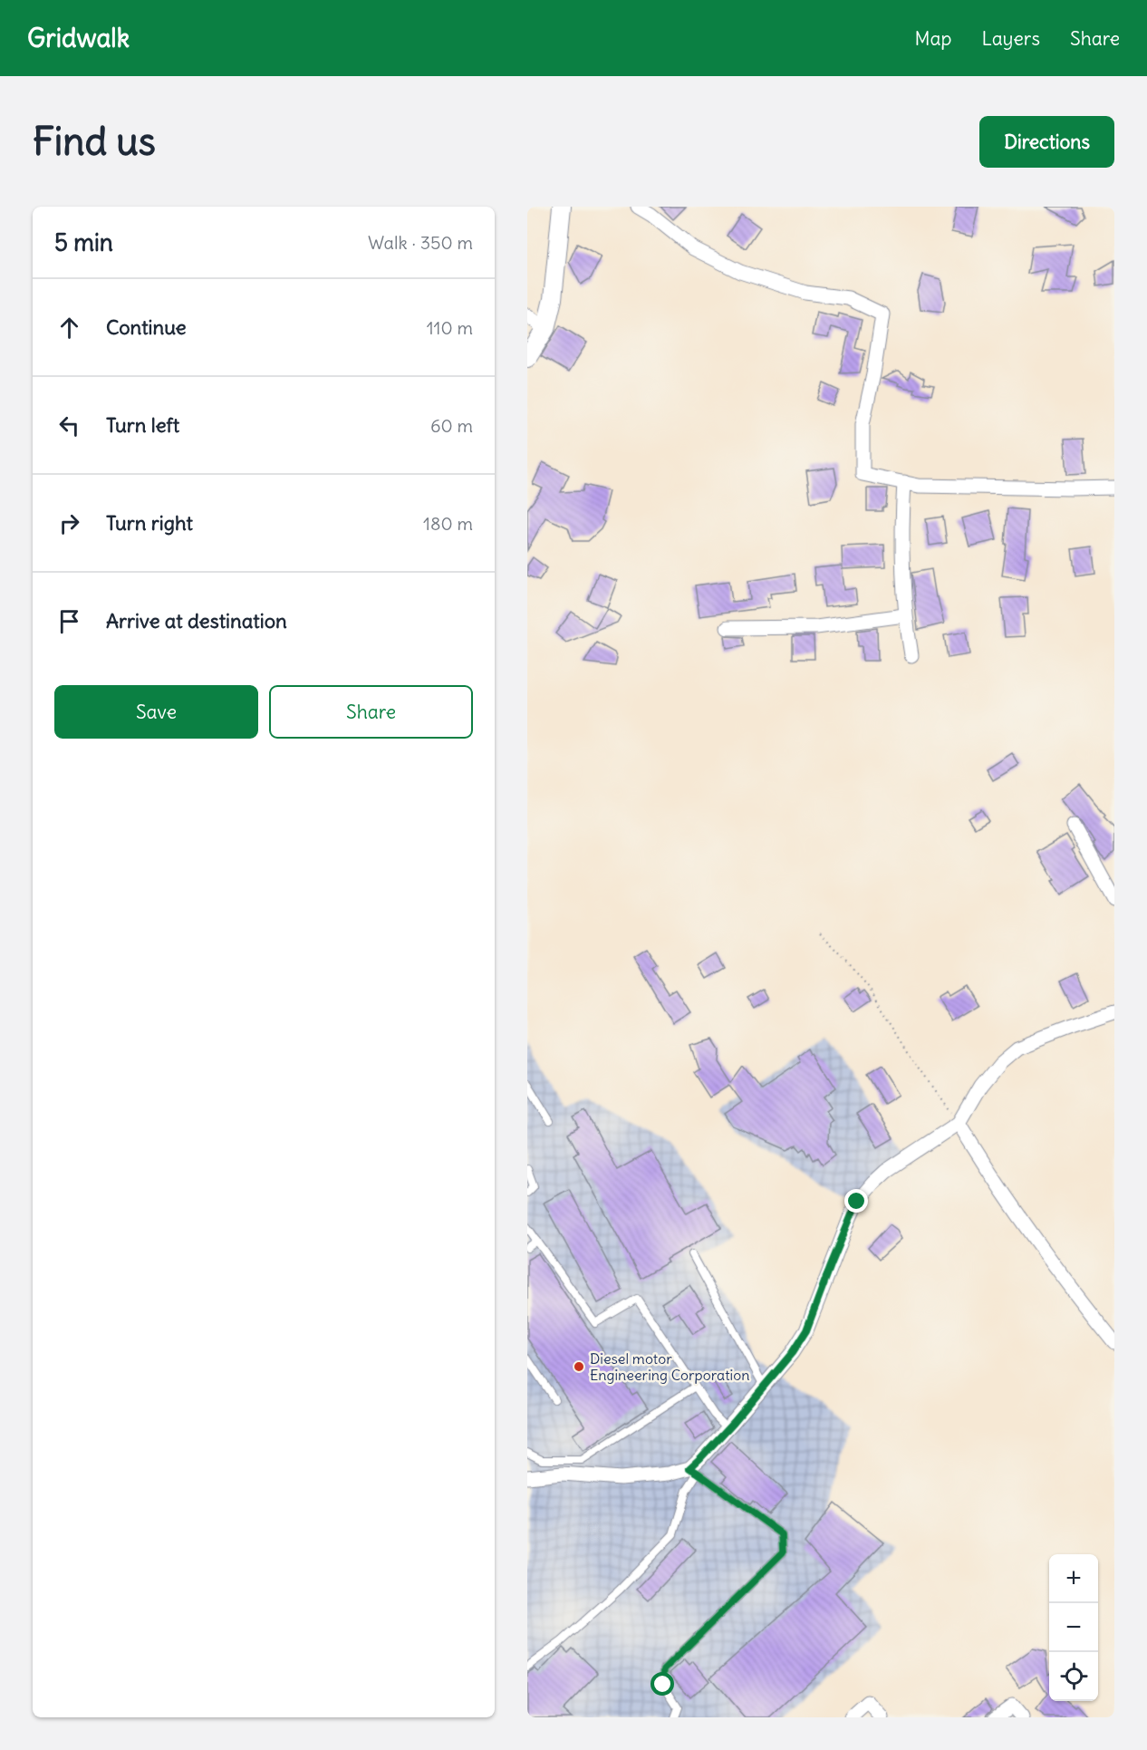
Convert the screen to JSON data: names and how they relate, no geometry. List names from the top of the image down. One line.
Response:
{"places":["Diesel motor Engineering Corporation"],"page":{"header":"Gridwalk","nav":["Map","Layers","Share"],"buttons":["Directions",["Save","Share"]],"title":"Find us","heading":["5 min","Walk · 350 m"],"list":[["Continue","110 m"],["Turn left","60 m"],["Turn right","180 m"],"Arrive at destination"],"map_buttons":["+","−"]}}
